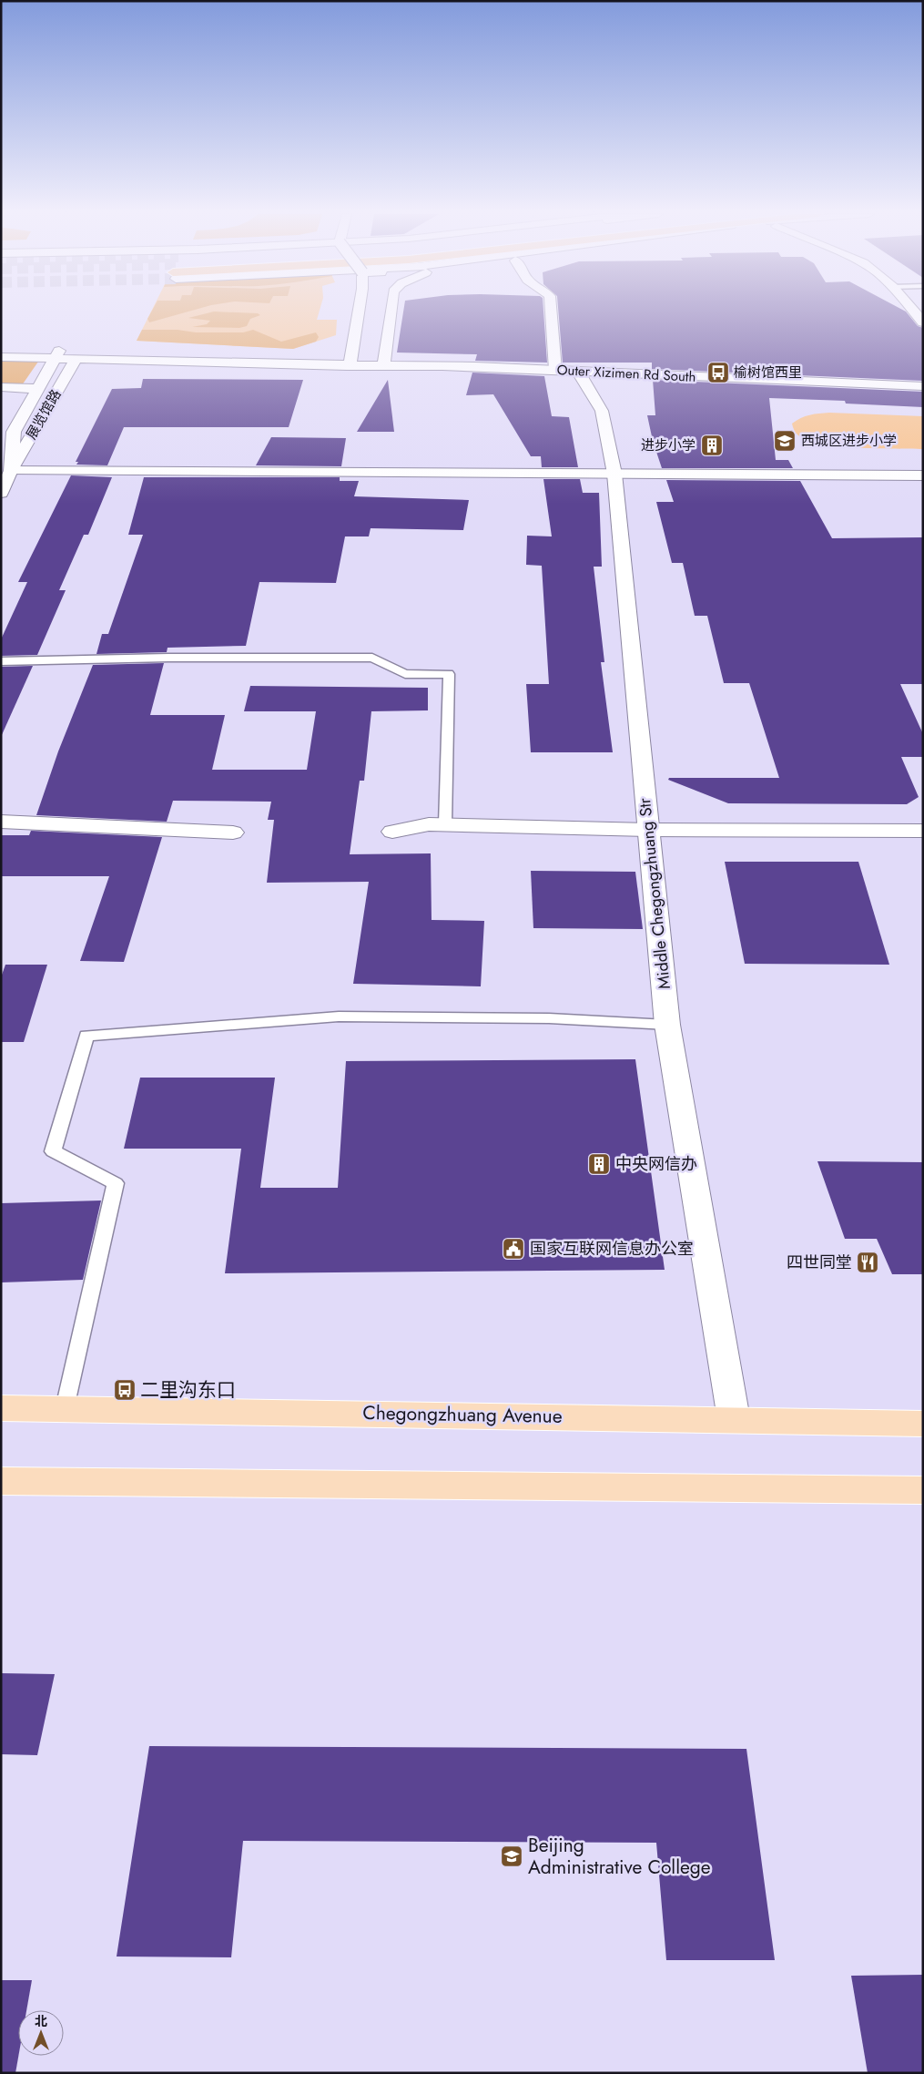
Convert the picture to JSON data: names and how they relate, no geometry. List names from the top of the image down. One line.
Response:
{"streets":{"main road":["Chegongzhuang Avenue"],"street":["Outer Xizimen Rd South","展览馆路","Middle Chegongzhuang Str"]},"crossings":[["Outer Xizimen Rd South","Middle Chegongzhuang Str"],["Middle Chegongzhuang Str","Chegongzhuang Avenue"]],"places":{"bus stop":["榆树馆西里","二里沟东口"],"school or university":["西城区进步小学","Beijing Administrative College"],"building":["进步小学","中央网信办"],"public building":["国家互联网信息办公室"],"restaurant":["四世同堂"]},"north":"top"}
